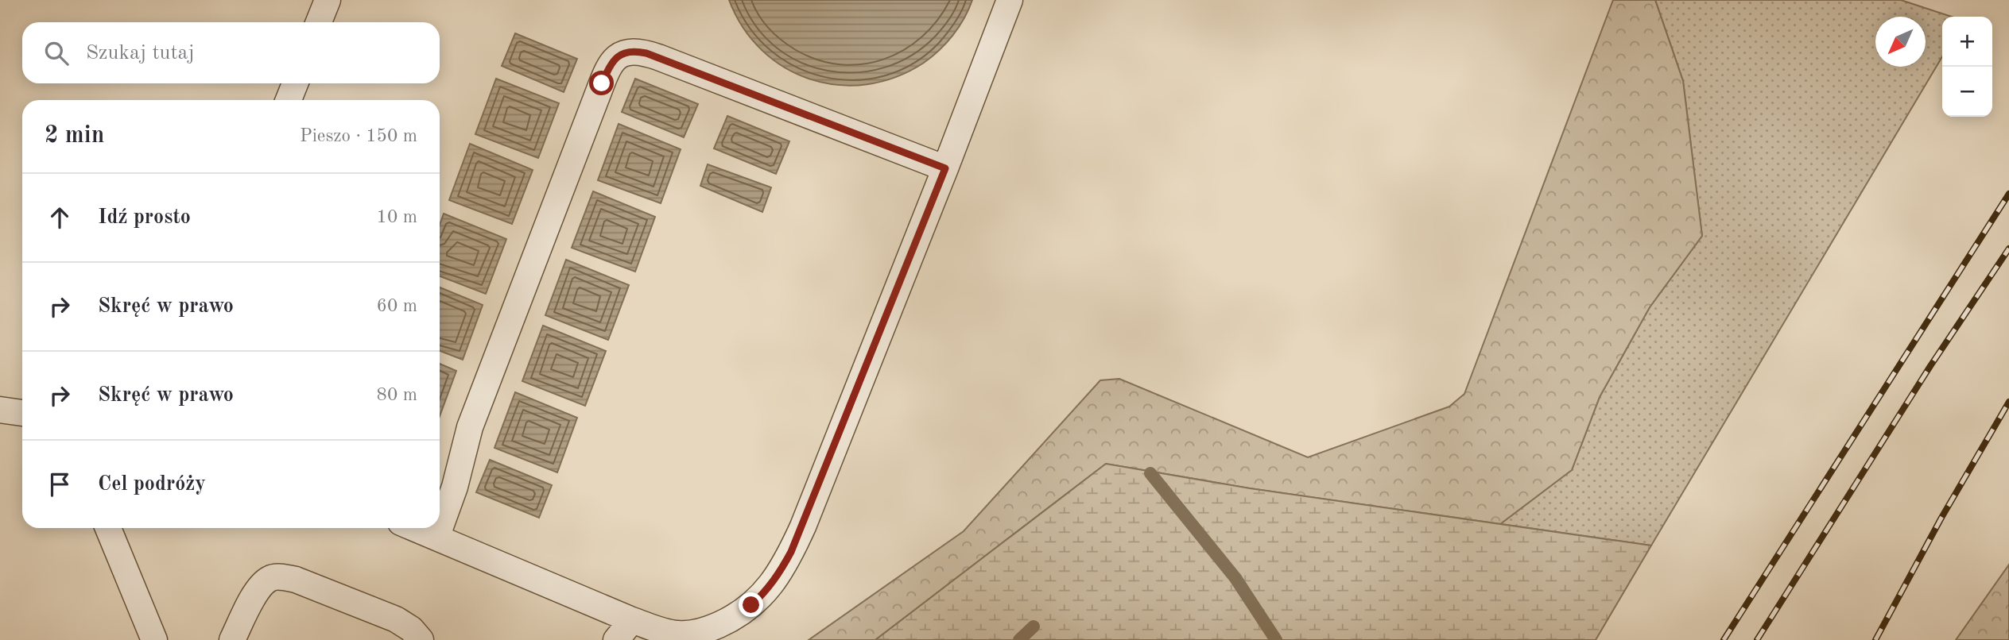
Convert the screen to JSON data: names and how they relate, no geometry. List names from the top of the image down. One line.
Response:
{"north":"bottom left","page":{"map_buttons":["+","−"],"search":"Szukaj tutaj","heading":["2 min","Pieszo · 150 m"],"list":[["Idź prosto","10 m"],["Skręć w prawo","60 m"],["Skręć w prawo","80 m"],"Cel podróży"]}}
